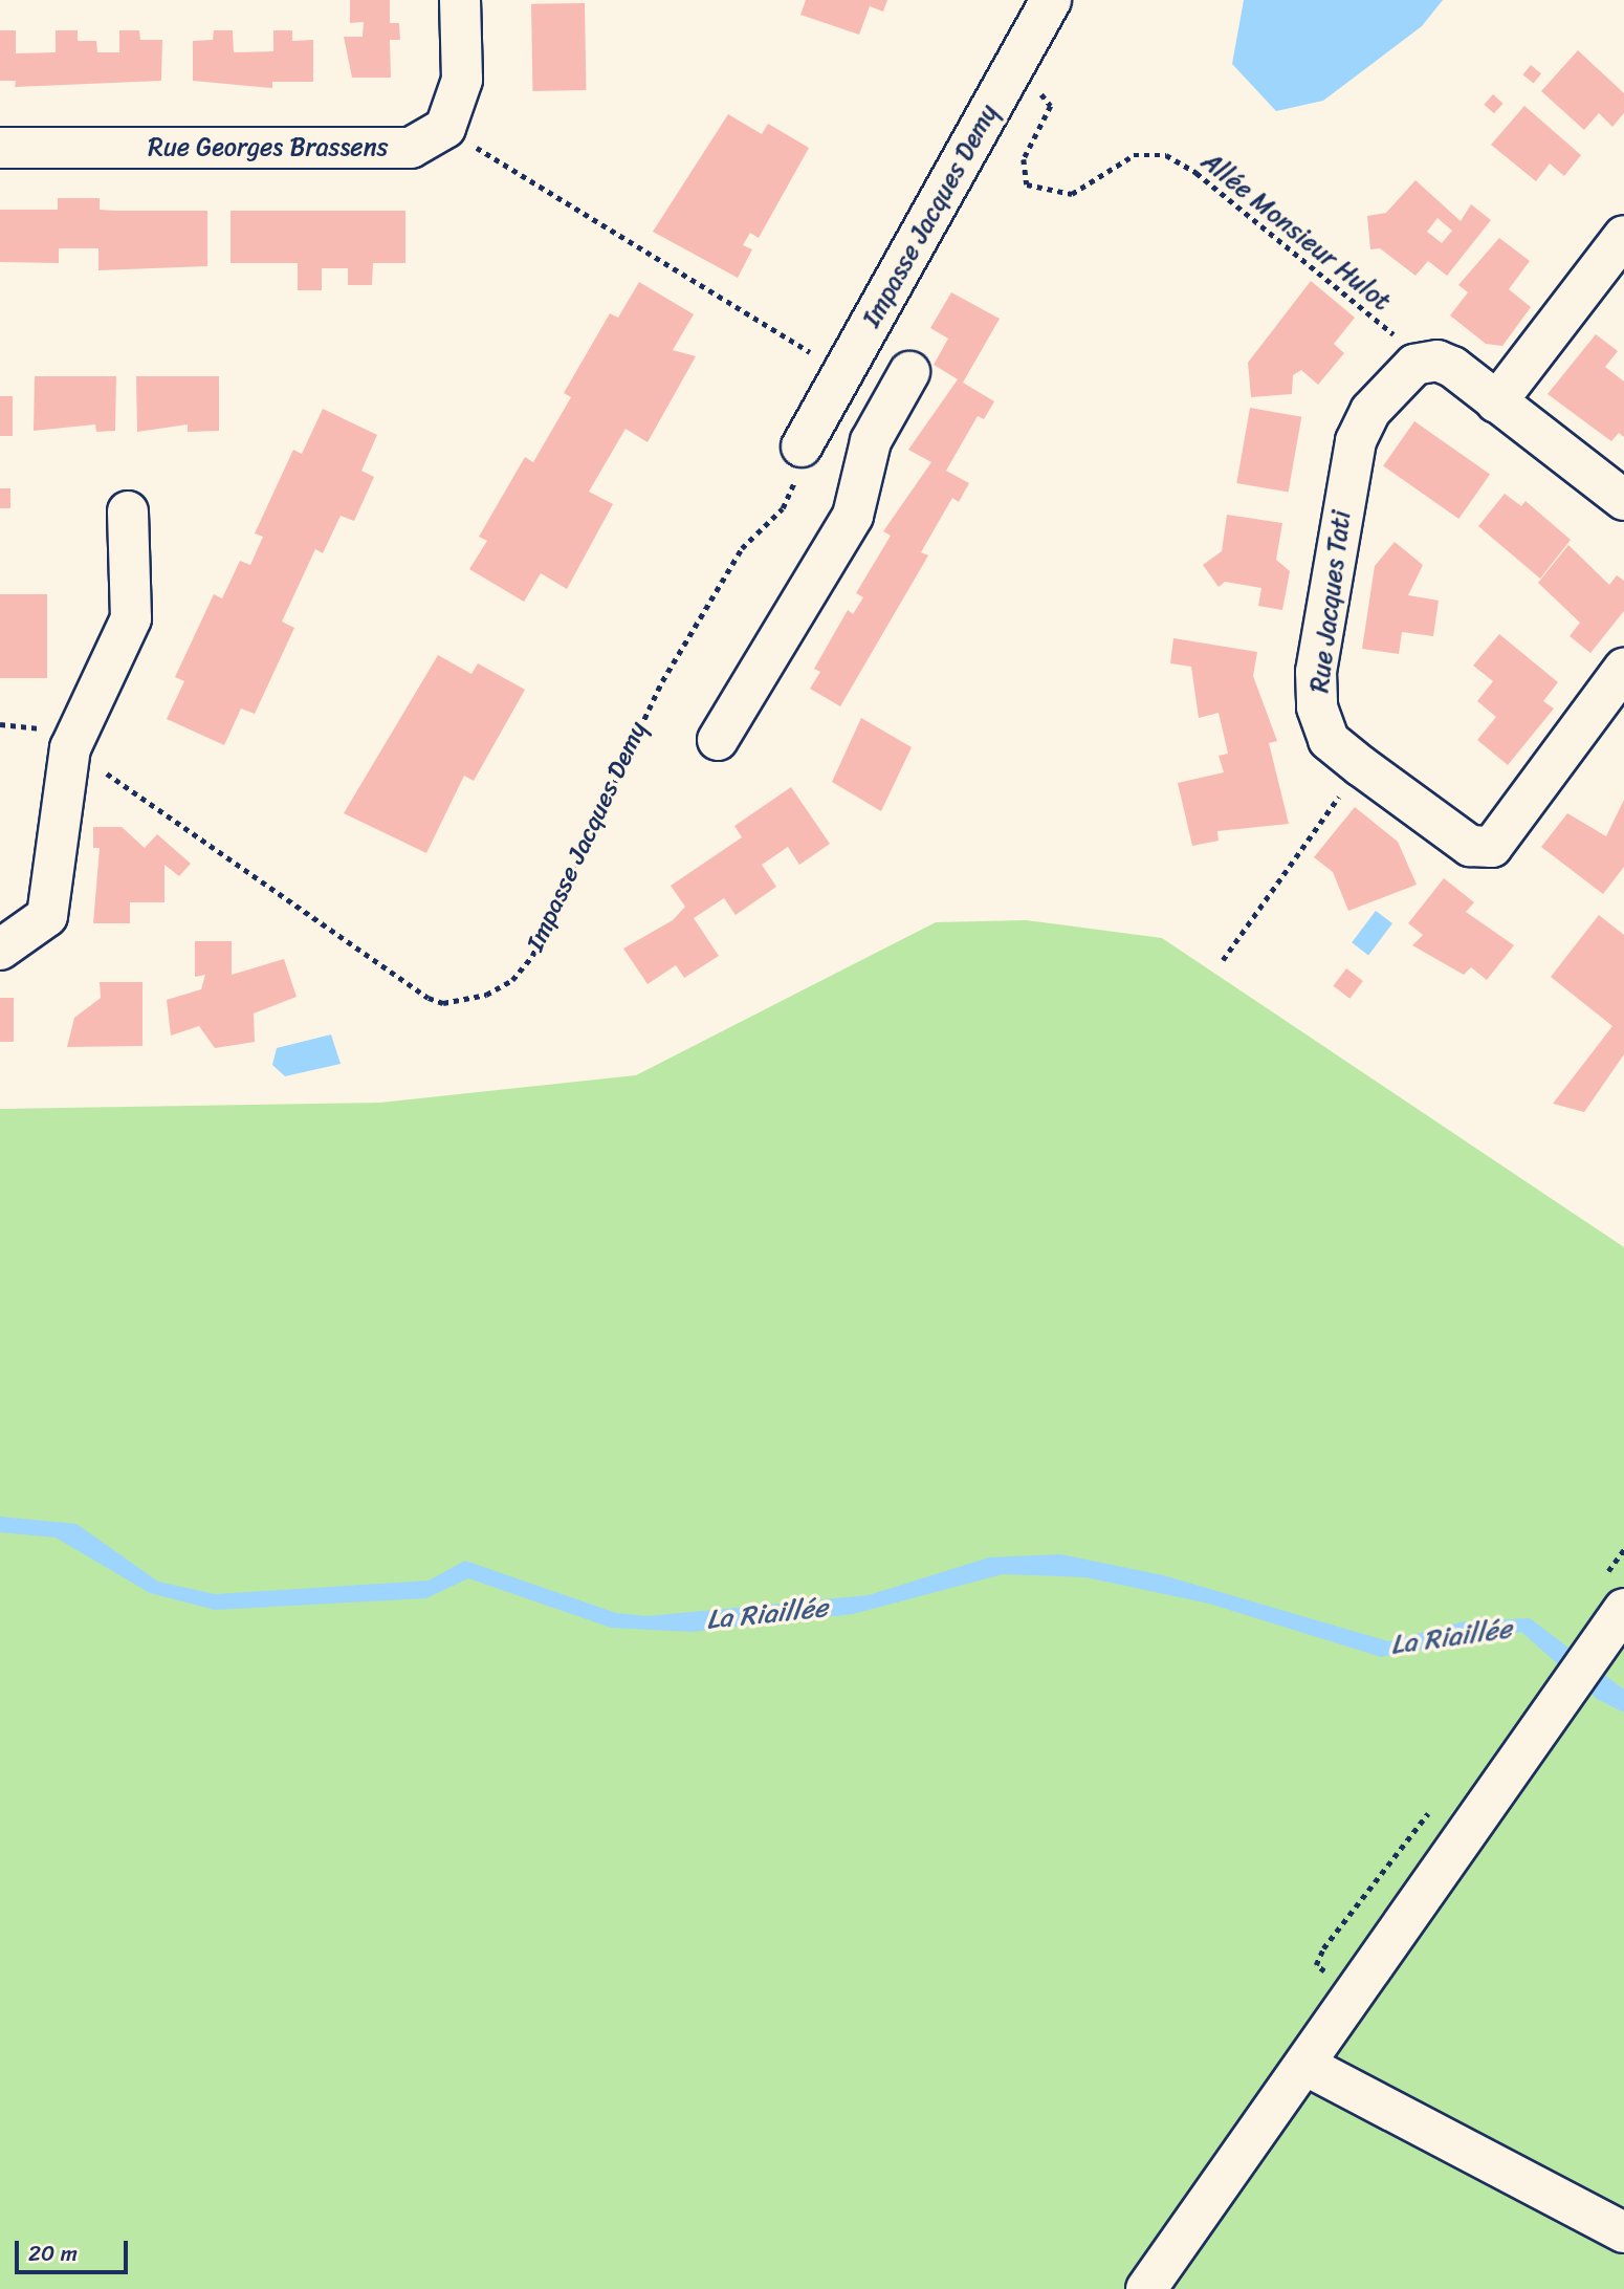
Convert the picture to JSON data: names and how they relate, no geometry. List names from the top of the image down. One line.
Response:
{"streets":{"street":["Rue Georges Brassens","Impasse Jacques Demy","Rue Jacques Tati"],"path":["Allée Monsieur Hulot"]},"crossings":[["Impasse Jacques Demy","Allée Monsieur Hulot"],["Allée Monsieur Hulot","Rue Jacques Tati"]],"water":["La Riaillée"],"scale_bar":"20 m"}
